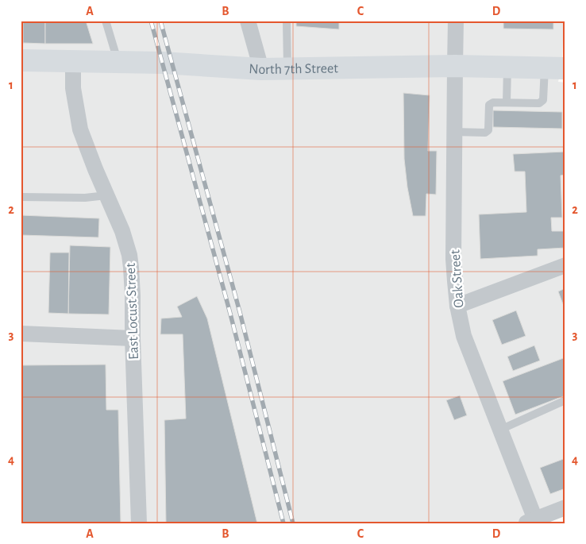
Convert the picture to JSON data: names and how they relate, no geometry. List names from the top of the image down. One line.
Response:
{"streets":{"street":["North 7th Street","Oak Street","East Locust Street"]},"crossings":[["North 7th Street","Oak Street"],["North 7th Street","East Locust Street"]],"grid":{"columns":["A","B","C","D"],"rows":["1","2","3","4"]}}
